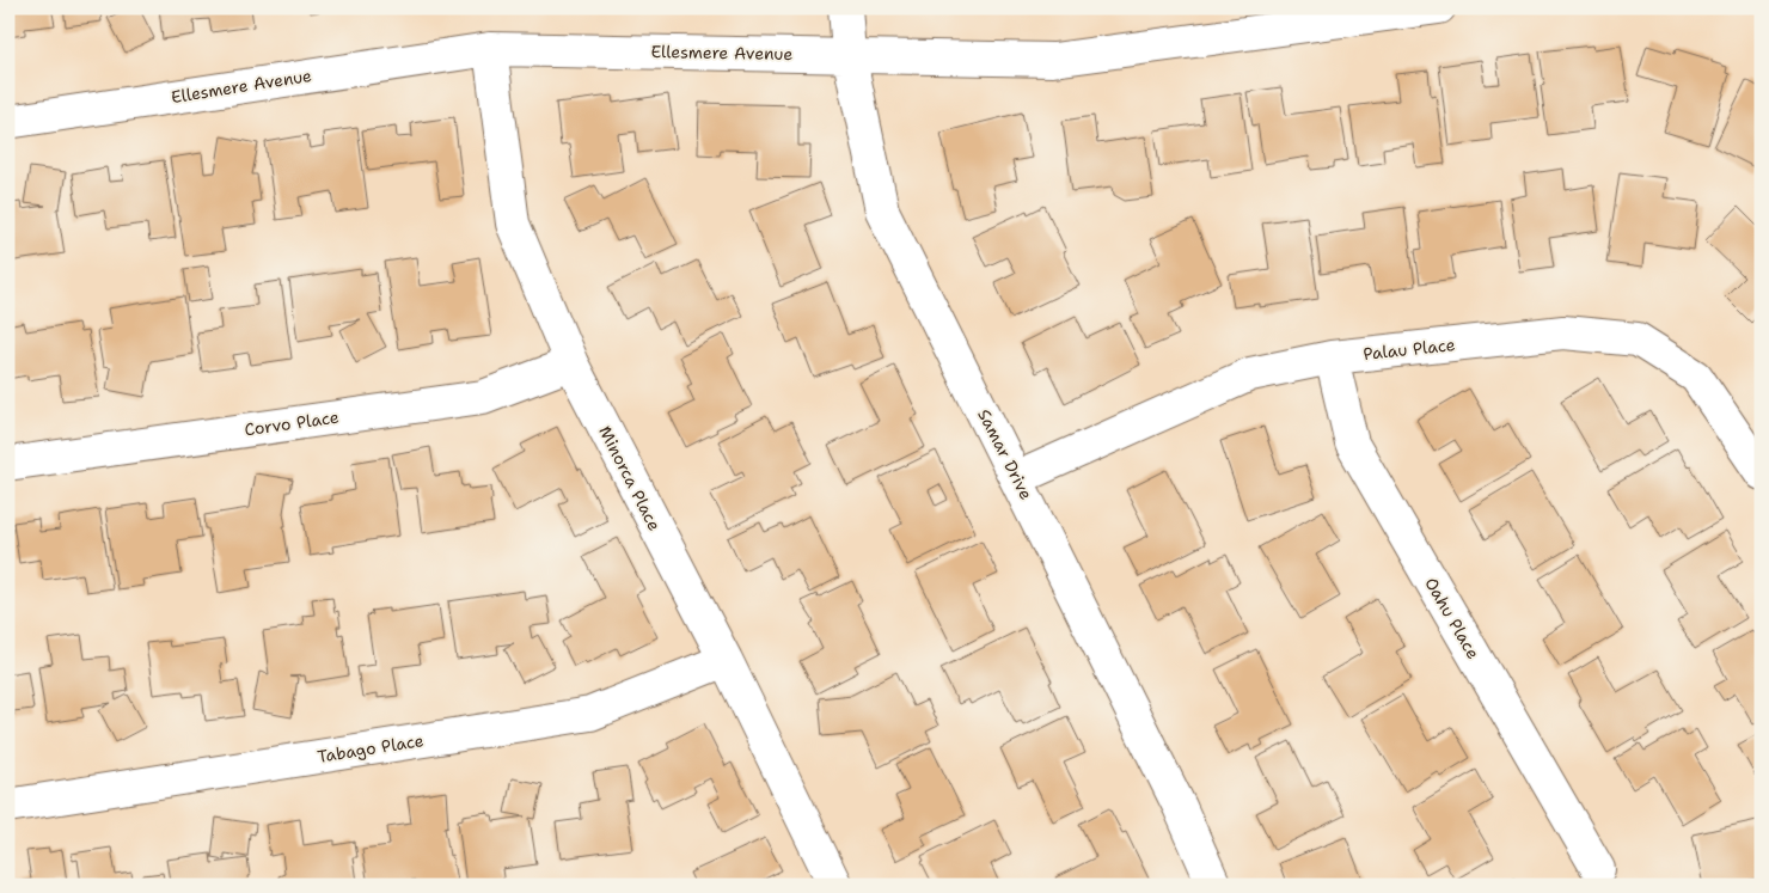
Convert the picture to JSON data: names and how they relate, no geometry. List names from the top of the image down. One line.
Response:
{"streets":{"street":["Ellesmere Avenue","Palau Place","Corvo Place","Samar Drive","Minorca Place","Oahu Place","Tabago Place"]},"crossings":[["Ellesmere Avenue","Samar Drive"],["Ellesmere Avenue","Minorca Place"],["Palau Place","Samar Drive"],["Palau Place","Oahu Place"],["Corvo Place","Minorca Place"],["Minorca Place","Tabago Place"]]}
